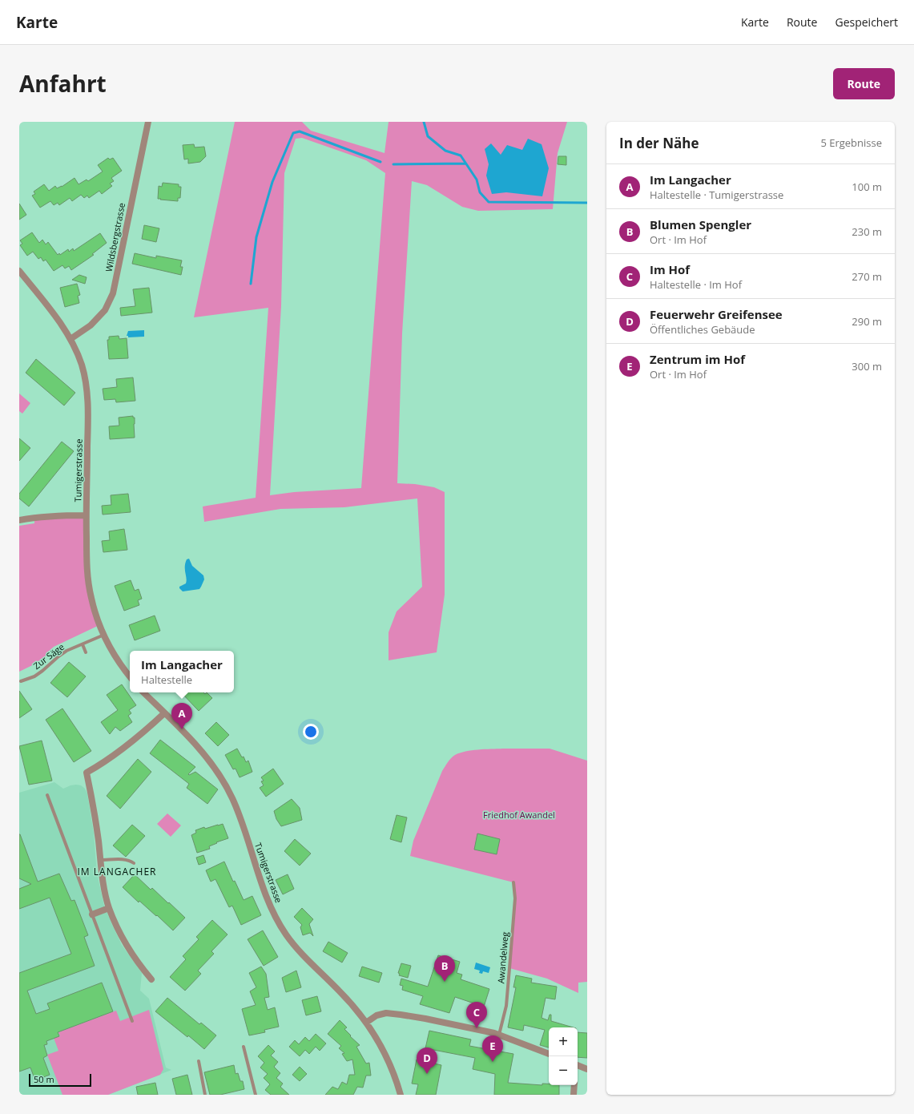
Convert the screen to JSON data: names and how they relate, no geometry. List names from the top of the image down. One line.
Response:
{"streets":{"street":["Wildsbergstrasse","Tumigerstrasse"],"lane":["Zur Säge","Awandelweg"]},"crossings":[["Wildsbergstrasse","Tumigerstrasse"],["Tumigerstrasse","Zur Säge"]],"districts":["IM LANGACHER"],"parks":["Friedhof Awandel"],"scale_bar":"50 m","page":{"header":"Karte","nav":["Karte","Route","Gespeichert"],"title":"Anfahrt","buttons":"Route","heading":["In der Nähe","5 Ergebnisse"],"list":[{"mark":"A","name":"Im Langacher","note":"Haltestelle · Tumigerstrasse","value":"100 m"},{"mark":"B","name":"Blumen Spengler","note":"Ort · Im Hof","value":"230 m"},{"mark":"C","name":"Im Hof","note":"Haltestelle · Im Hof","value":"270 m"},{"mark":"D","name":"Feuerwehr Greifensee","note":"Öffentliches Gebäude","value":"290 m"},{"mark":"E","name":"Zentrum im Hof","note":"Ort · Im Hof","value":"300 m"}],"popup":["Im Langacher","Haltestelle"],"pins":["A","B","C","E","D"],"map_buttons":["+","−"],"scale":"50 m"}}
